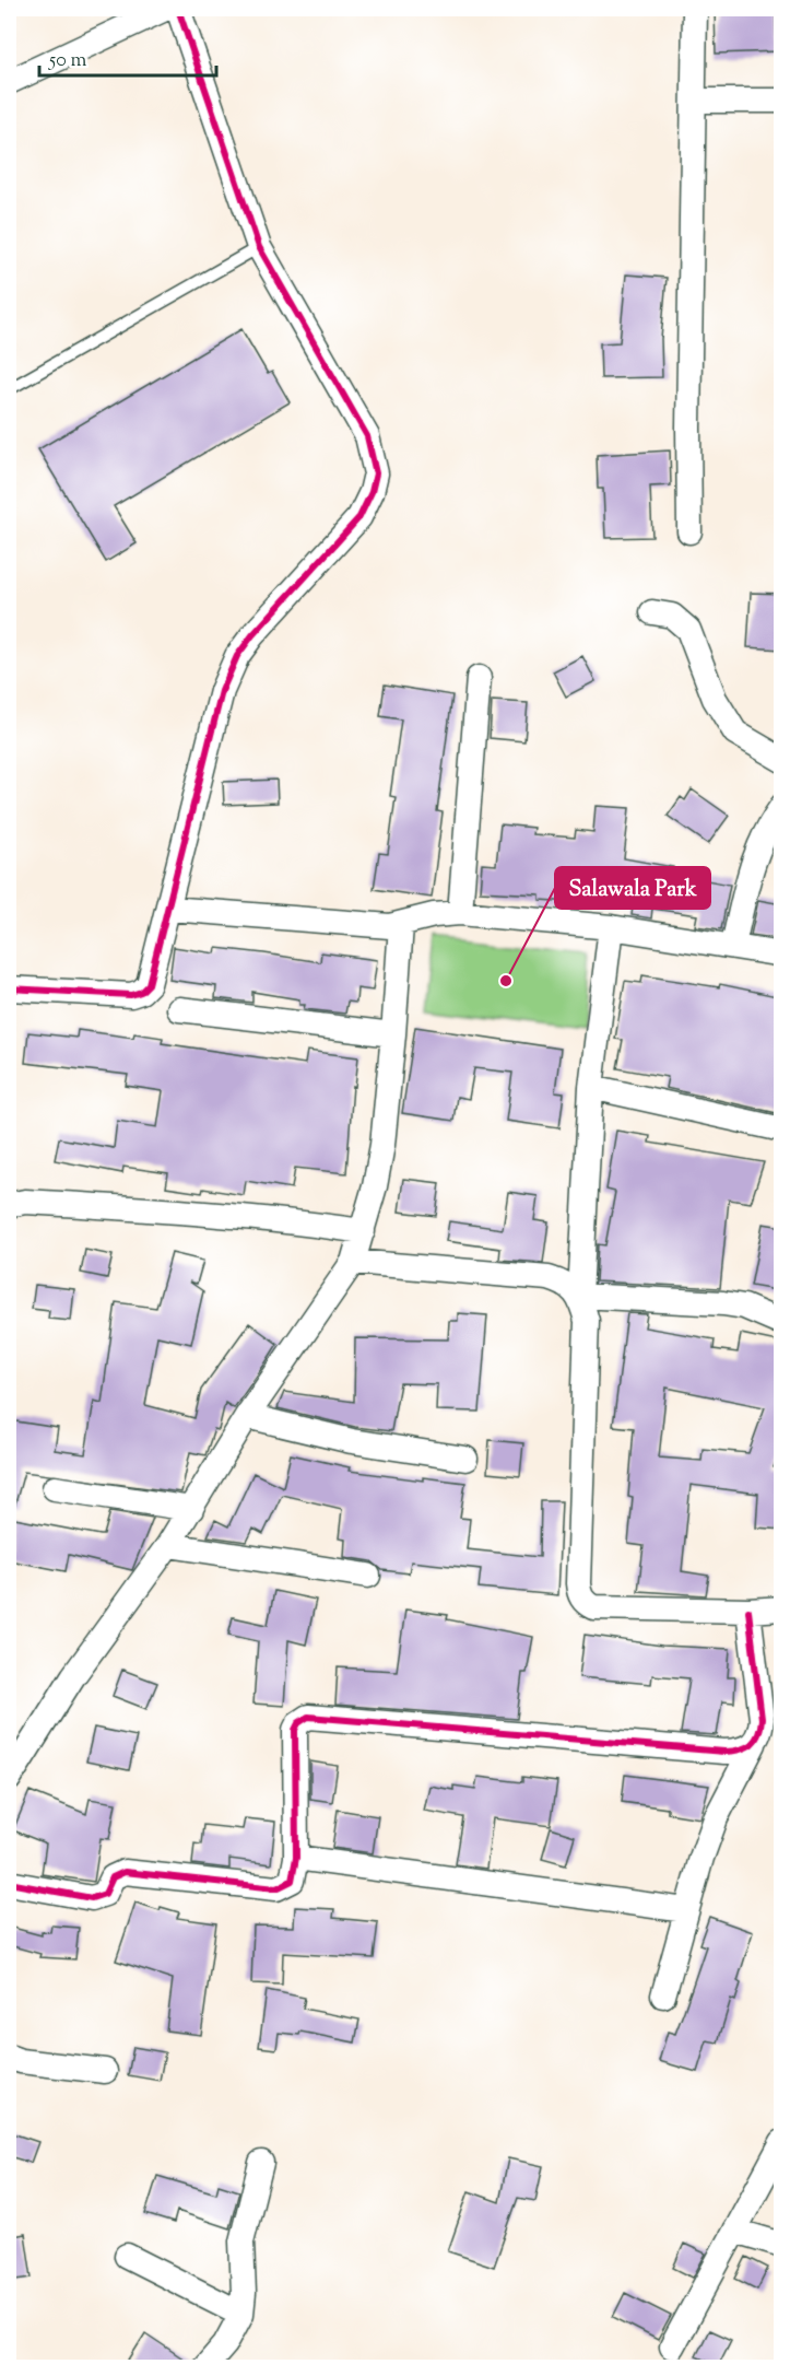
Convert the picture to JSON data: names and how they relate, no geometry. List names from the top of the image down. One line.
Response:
{"places":["Salawala Park"],"scale_bar":"50 m"}
